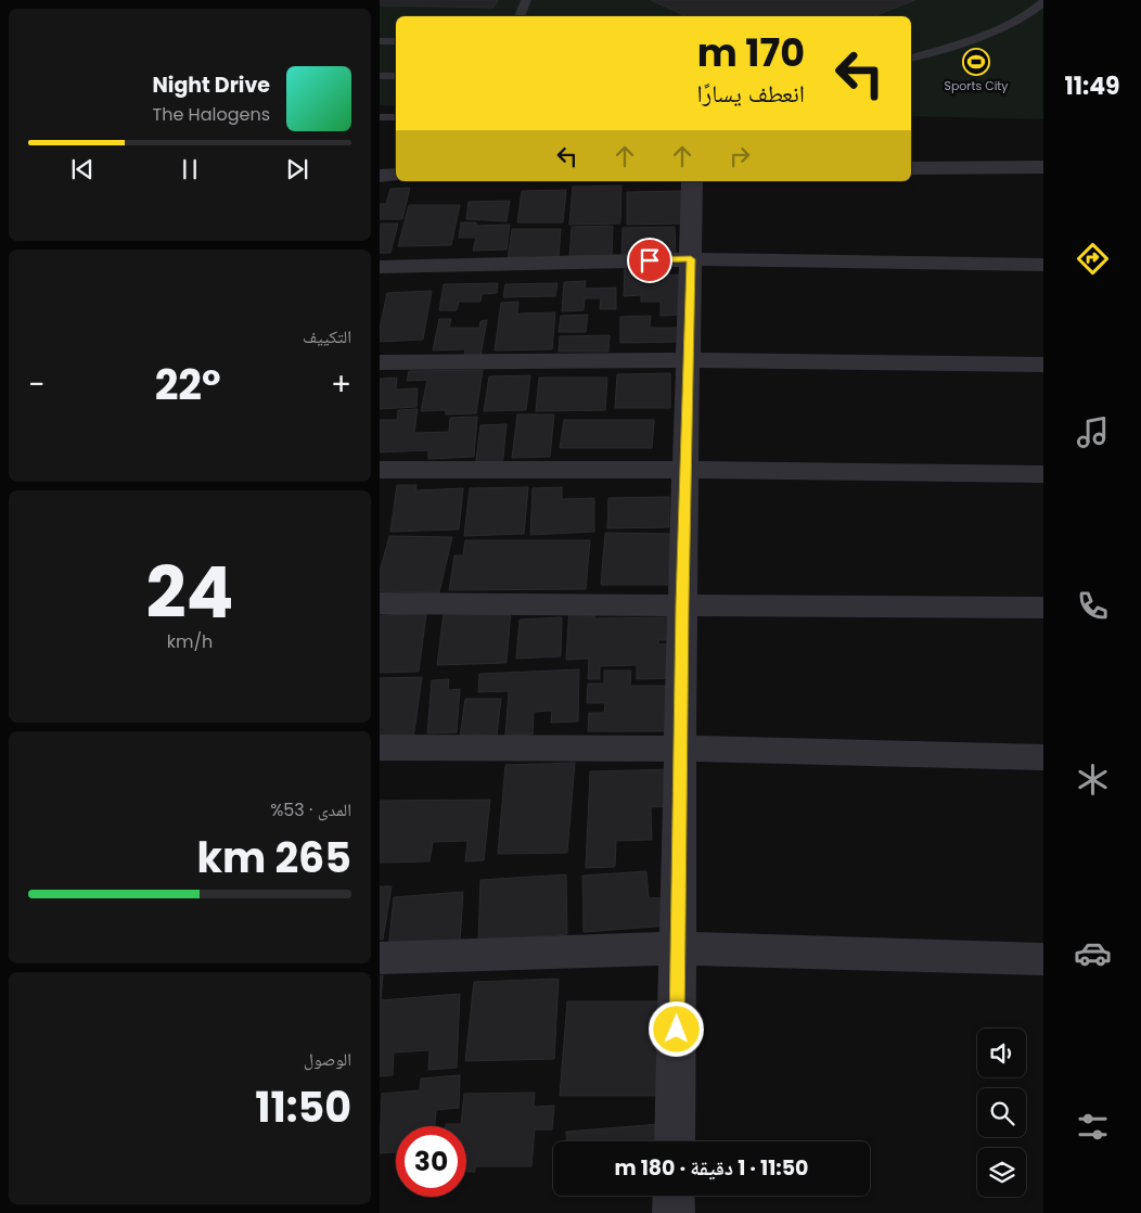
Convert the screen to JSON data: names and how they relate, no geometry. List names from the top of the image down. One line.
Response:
{"places":{"sports":["Sports City"]},"page":{"tabs":"11:49","turn":["170 m","انعطف يسارًا"],"song":["Night Drive","The Halogens"],"tile":["التكييف",["24","km/h"],["المدى · 53%","265 km"],["الوصول","11:50"]],"heat":["−","22°","+"],"limit":"30","trip":"11:50 · 1 دقيقة · 180 m"}}
